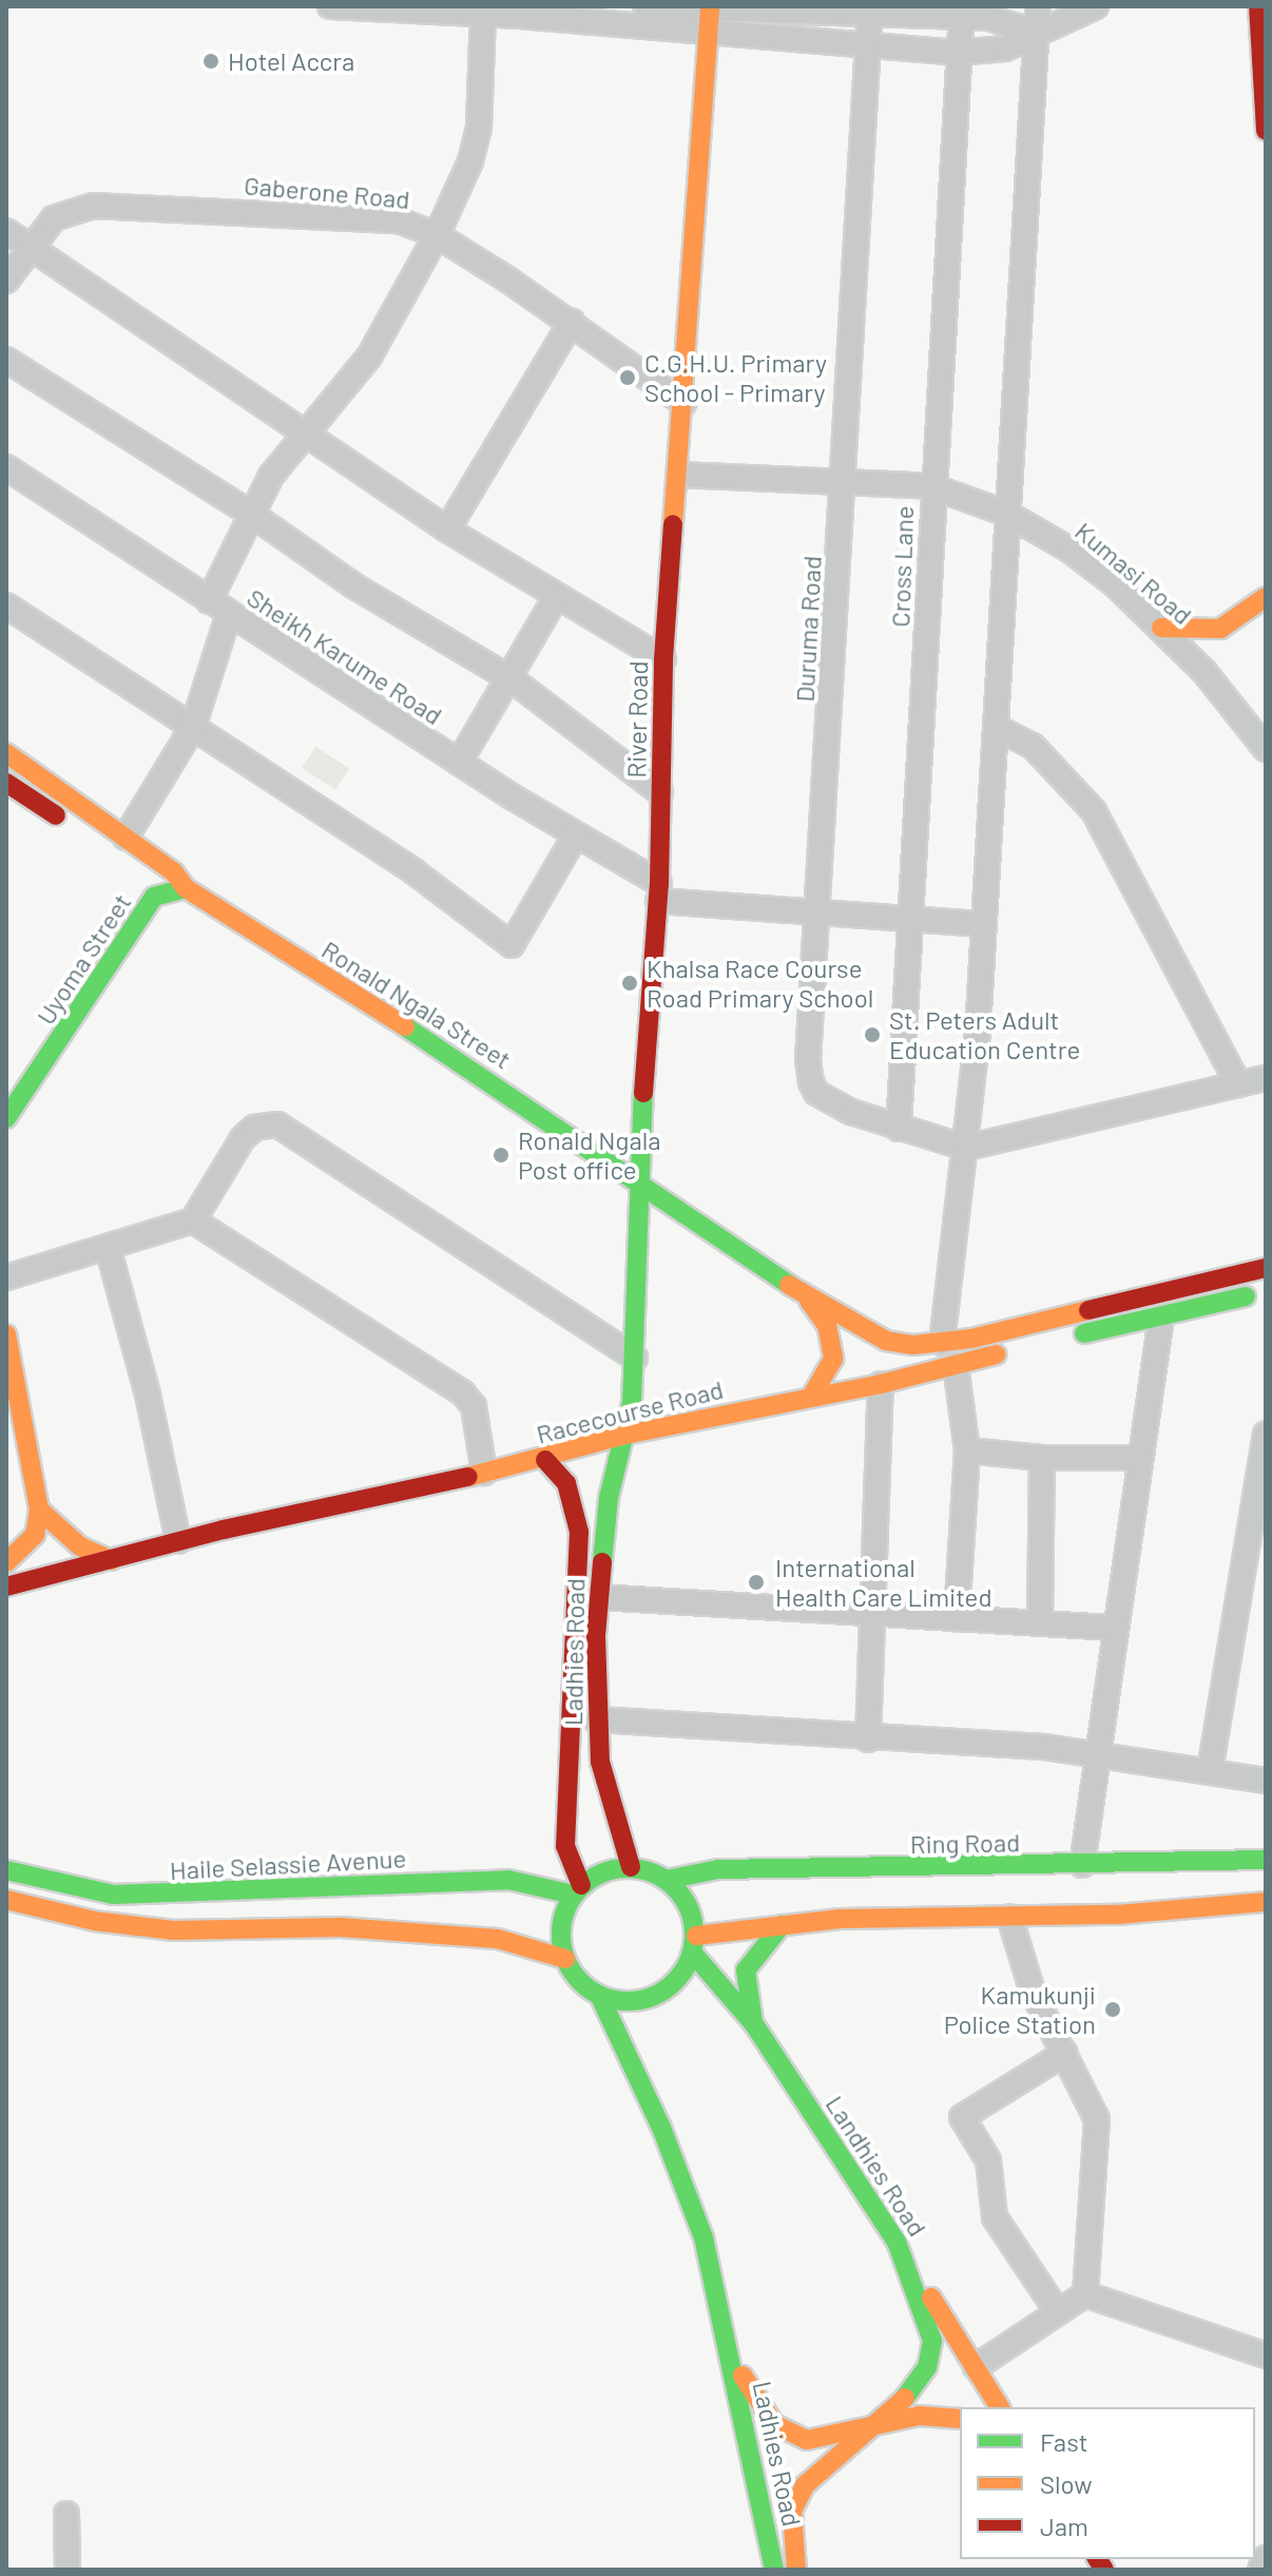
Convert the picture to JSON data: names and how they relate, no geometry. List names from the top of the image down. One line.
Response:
{"streets":{"main road":["River Road","Uyoma Street","Ronald Ngala Street","Racecourse Road","Ladhies Road","Ring Road","Haile Selassie Avenue","Landhies Road"],"street":["Gaberone Road","Cross Lane","Kumasi Road","Duruma Road","Sheikh Karume Road"]},"crossings":[["Gaberone Road","River Road"],["Cross Lane","Kumasi Road"],["Cross Lane","Duruma Road"],["Cross Lane","Sheikh Karume Road"],["Kumasi Road","Duruma Road"],["Kumasi Road","River Road"],["Duruma Road","Sheikh Karume Road"],["Sheikh Karume Road","River Road"],["River Road","Ronald Ngala Street"],["River Road","Racecourse Road"],["River Road","Ladhies Road"],["Uyoma Street","Ronald Ngala Street"],["Ronald Ngala Street","Racecourse Road"],["Racecourse Road","Ladhies Road"],["Ladhies Road","Ring Road"],["Ladhies Road","Haile Selassie Avenue"],["Ladhies Road","Landhies Road"],["Ring Road","Haile Selassie Avenue"],["Ring Road","Landhies Road"],["Haile Selassie Avenue","Landhies Road"]],"places":["Hotel Accra","C.G.H.U. Primary School - Primary","Khalsa Race Course Road Primary School","St. Peters Adult Education Centre","Ronald Ngala Post office","International Health Care Limited","Kamukunji Police Station"],"legend":["Fast","Slow","Jam"]}
